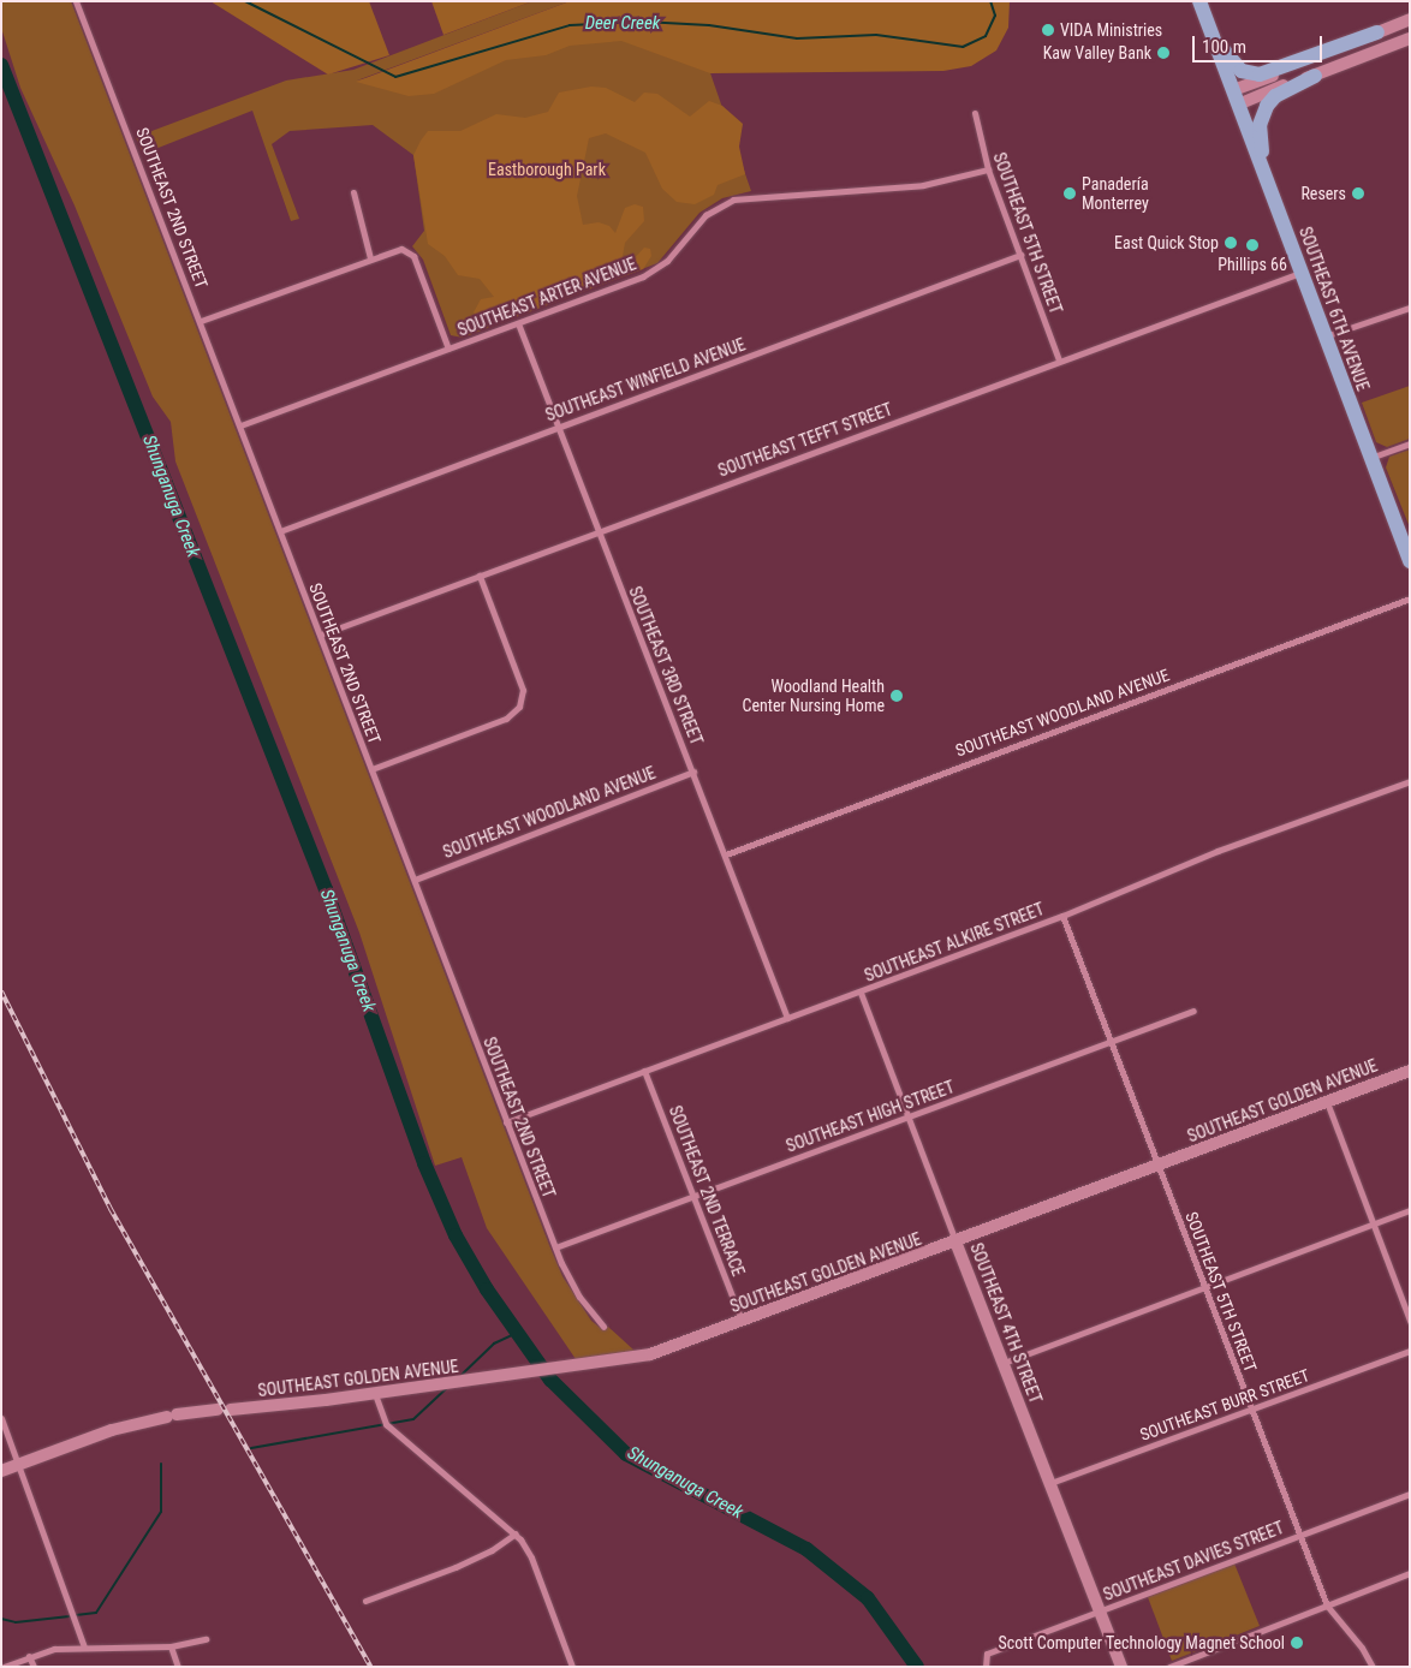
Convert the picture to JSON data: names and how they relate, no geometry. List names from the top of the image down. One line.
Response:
{"streets":{"main road":["SOUTHEAST 6TH AVENUE"],"street":["SOUTHEAST 2ND STREET","SOUTHEAST 5TH STREET","SOUTHEAST ARTER AVENUE","SOUTHEAST WINFIELD AVENUE","SOUTHEAST TEFFT STREET","SOUTHEAST 3RD STREET","SOUTHEAST WOODLAND AVENUE","SOUTHEAST ALKIRE STREET","SOUTHEAST GOLDEN AVENUE","SOUTHEAST HIGH STREET","SOUTHEAST 2ND TERRACE","SOUTHEAST 4TH STREET","SOUTHEAST BURR STREET","SOUTHEAST DAVIES STREET"]},"crossings":[["SOUTHEAST 2ND STREET","SOUTHEAST ARTER AVENUE"],["SOUTHEAST 2ND STREET","SOUTHEAST WINFIELD AVENUE"],["SOUTHEAST 2ND STREET","SOUTHEAST TEFFT STREET"],["SOUTHEAST 2ND STREET","SOUTHEAST WOODLAND AVENUE"],["SOUTHEAST 2ND STREET","SOUTHEAST ALKIRE STREET"],["SOUTHEAST 2ND STREET","SOUTHEAST HIGH STREET"],["SOUTHEAST 5TH STREET","SOUTHEAST ARTER AVENUE"],["SOUTHEAST 5TH STREET","SOUTHEAST WINFIELD AVENUE"],["SOUTHEAST 5TH STREET","SOUTHEAST TEFFT STREET"],["SOUTHEAST 5TH STREET","SOUTHEAST ALKIRE STREET"],["SOUTHEAST 5TH STREET","SOUTHEAST GOLDEN AVENUE"],["SOUTHEAST 5TH STREET","SOUTHEAST HIGH STREET"],["SOUTHEAST 5TH STREET","SOUTHEAST BURR STREET"],["SOUTHEAST 5TH STREET","SOUTHEAST DAVIES STREET"],["SOUTHEAST ARTER AVENUE","SOUTHEAST 3RD STREET"],["SOUTHEAST 6TH AVENUE","SOUTHEAST TEFFT STREET"],["SOUTHEAST WINFIELD AVENUE","SOUTHEAST 3RD STREET"],["SOUTHEAST TEFFT STREET","SOUTHEAST 3RD STREET"],["SOUTHEAST 3RD STREET","SOUTHEAST WOODLAND AVENUE"],["SOUTHEAST 3RD STREET","SOUTHEAST ALKIRE STREET"],["SOUTHEAST ALKIRE STREET","SOUTHEAST 2ND TERRACE"],["SOUTHEAST ALKIRE STREET","SOUTHEAST 4TH STREET"],["SOUTHEAST GOLDEN AVENUE","SOUTHEAST 2ND TERRACE"],["SOUTHEAST GOLDEN AVENUE","SOUTHEAST 4TH STREET"],["SOUTHEAST HIGH STREET","SOUTHEAST 2ND TERRACE"],["SOUTHEAST HIGH STREET","SOUTHEAST 4TH STREET"],["SOUTHEAST 4TH STREET","SOUTHEAST BURR STREET"],["SOUTHEAST 4TH STREET","SOUTHEAST DAVIES STREET"]],"water":["Deer Creek","Shunganuga Creek"],"parks":["Eastborough Park"],"places":["VIDA Ministries","Kaw Valley Bank","Panadería Monterrey","Resers","East Quick Stop","Phillips 66","Woodland Health Center Nursing Home","Scott Computer Technology Magnet School"],"scale_bar":"100 m"}
